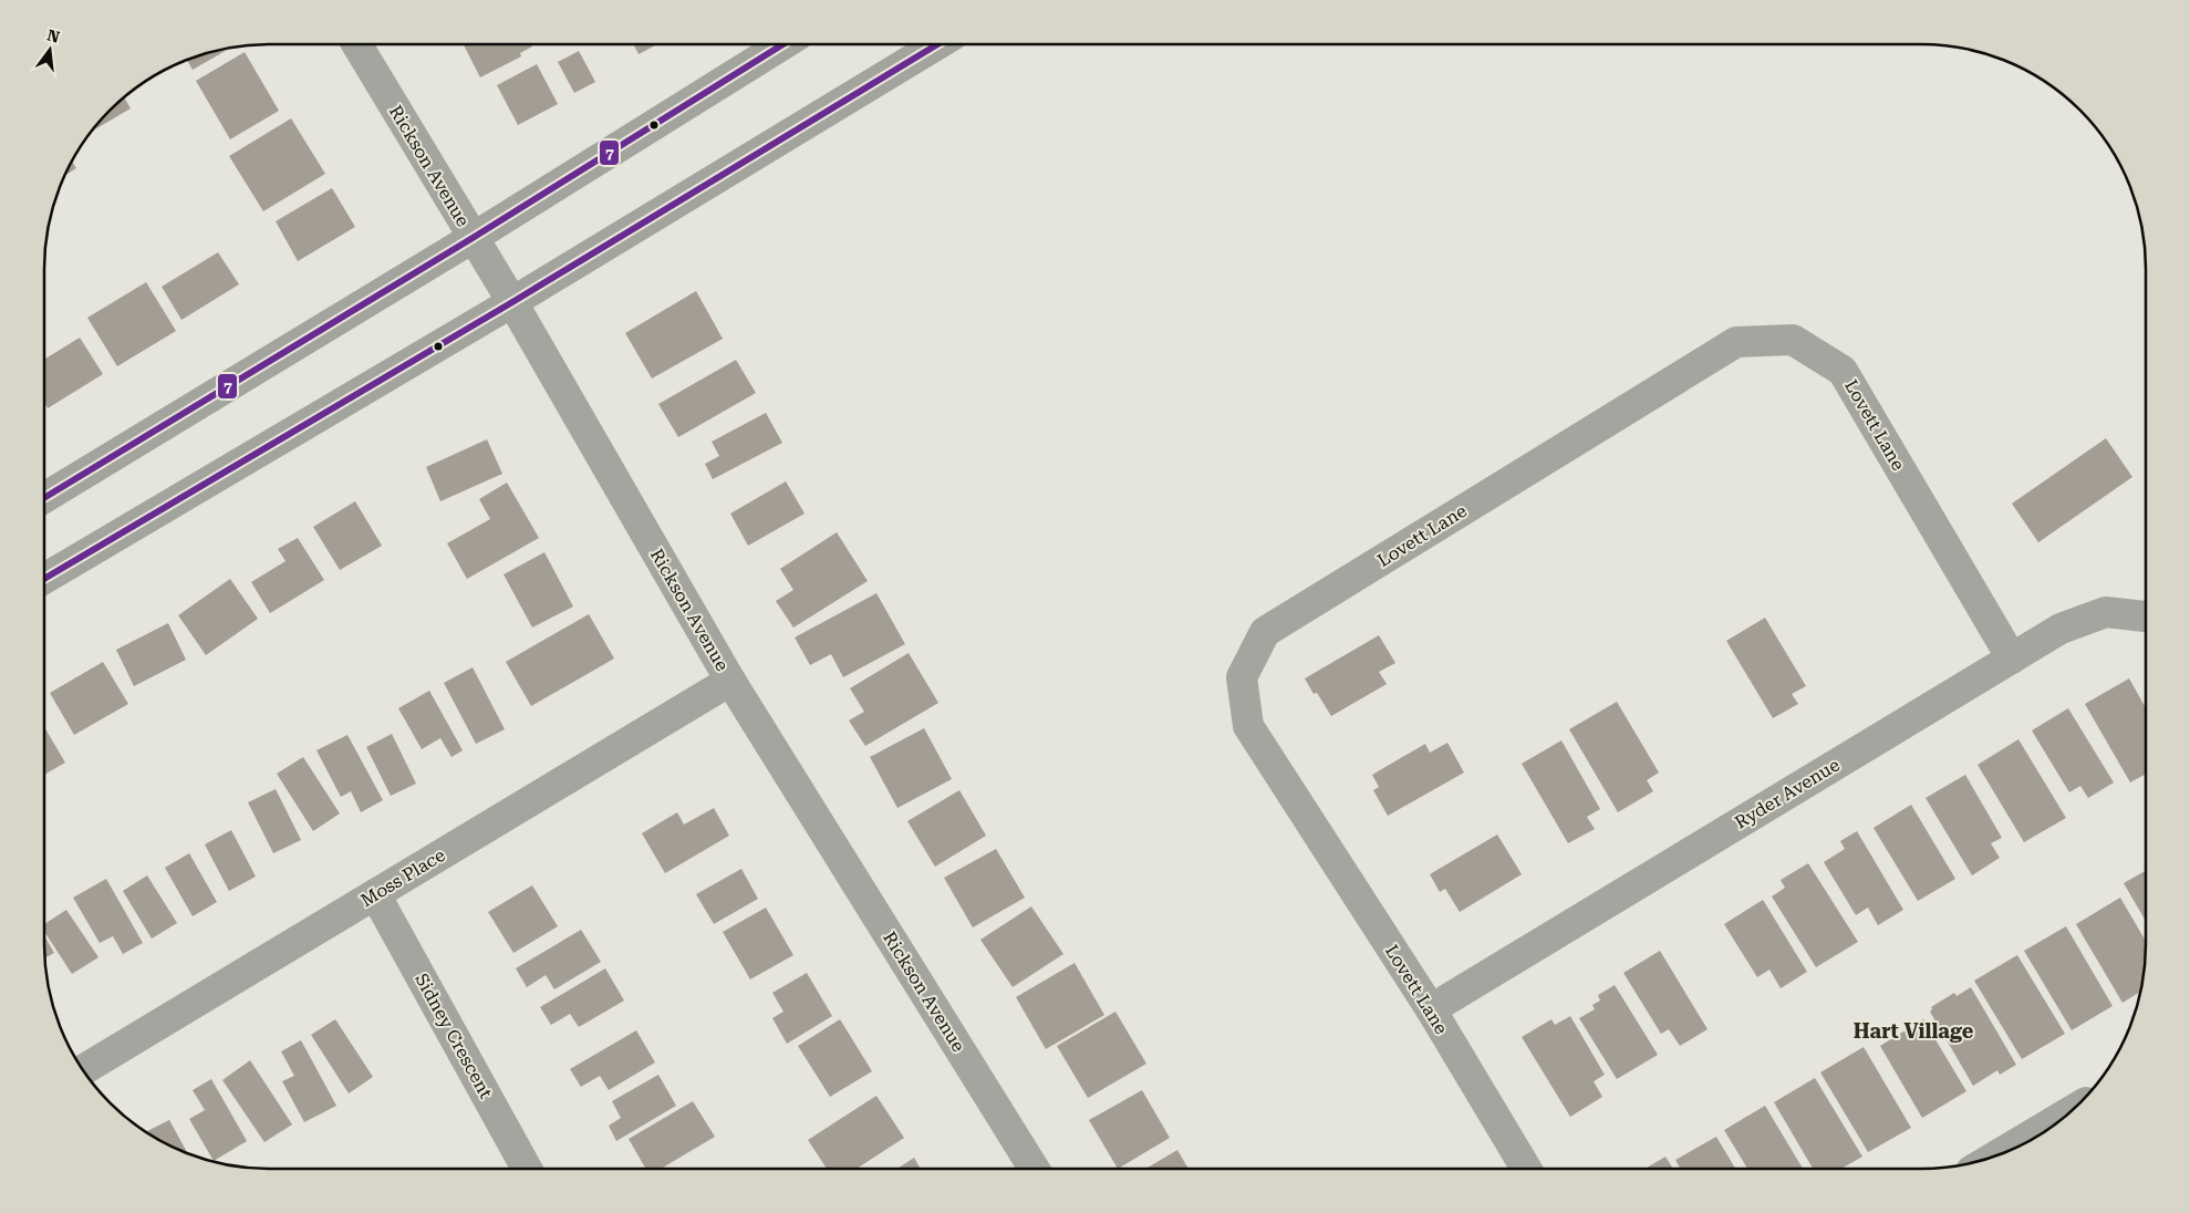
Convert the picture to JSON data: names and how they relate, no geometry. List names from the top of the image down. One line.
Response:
{"streets":{"street":["Rickson Avenue","Lovett Lane","Ryder Avenue","Moss Place","Sidney Crescent"]},"crossings":[["Rickson Avenue","Moss Place"],["Lovett Lane","Ryder Avenue"],["Moss Place","Sidney Crescent"]],"districts":["Hart Village"],"lines":["transit line 7"],"north":"top"}
